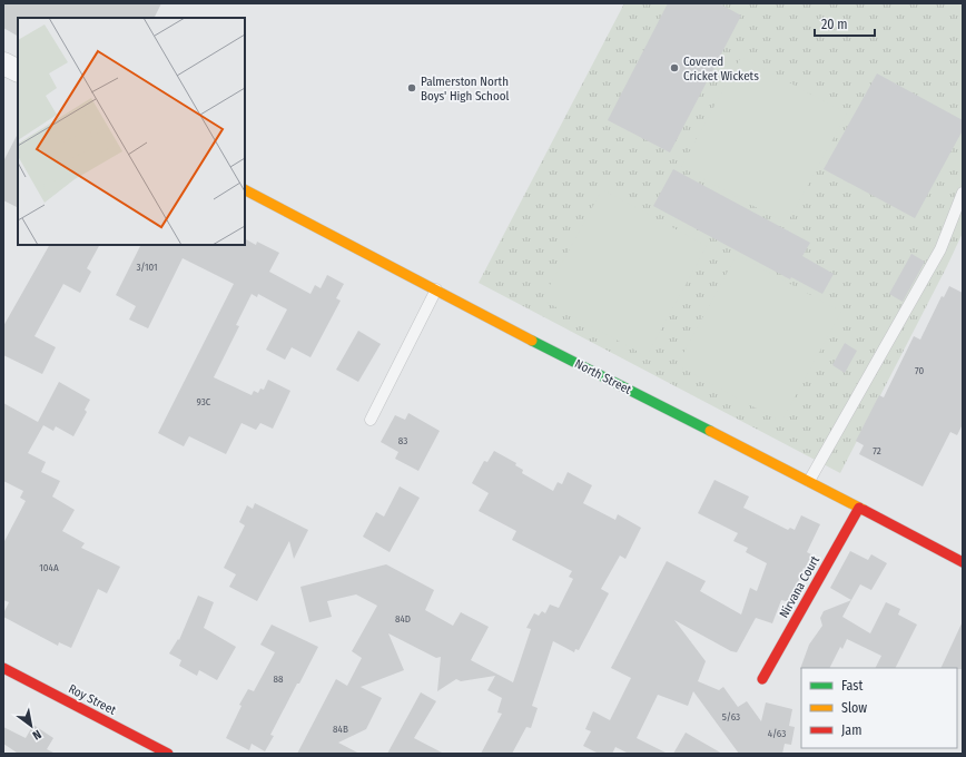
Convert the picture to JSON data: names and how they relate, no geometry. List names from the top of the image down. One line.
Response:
{"streets":{"street":["North Street","Nirvana Court","Roy Street"]},"crossings":[["North Street","Nirvana Court"]],"places":["Covered Cricket Wickets","Palmerston North Boys' High School"],"house_numbers":["3/101","70","93C","83","72","104A","84D","88","5/63","84B","4/63"],"legend":["Fast","Slow","Jam"],"scale_bar":"20 m","north":"bottom right"}
